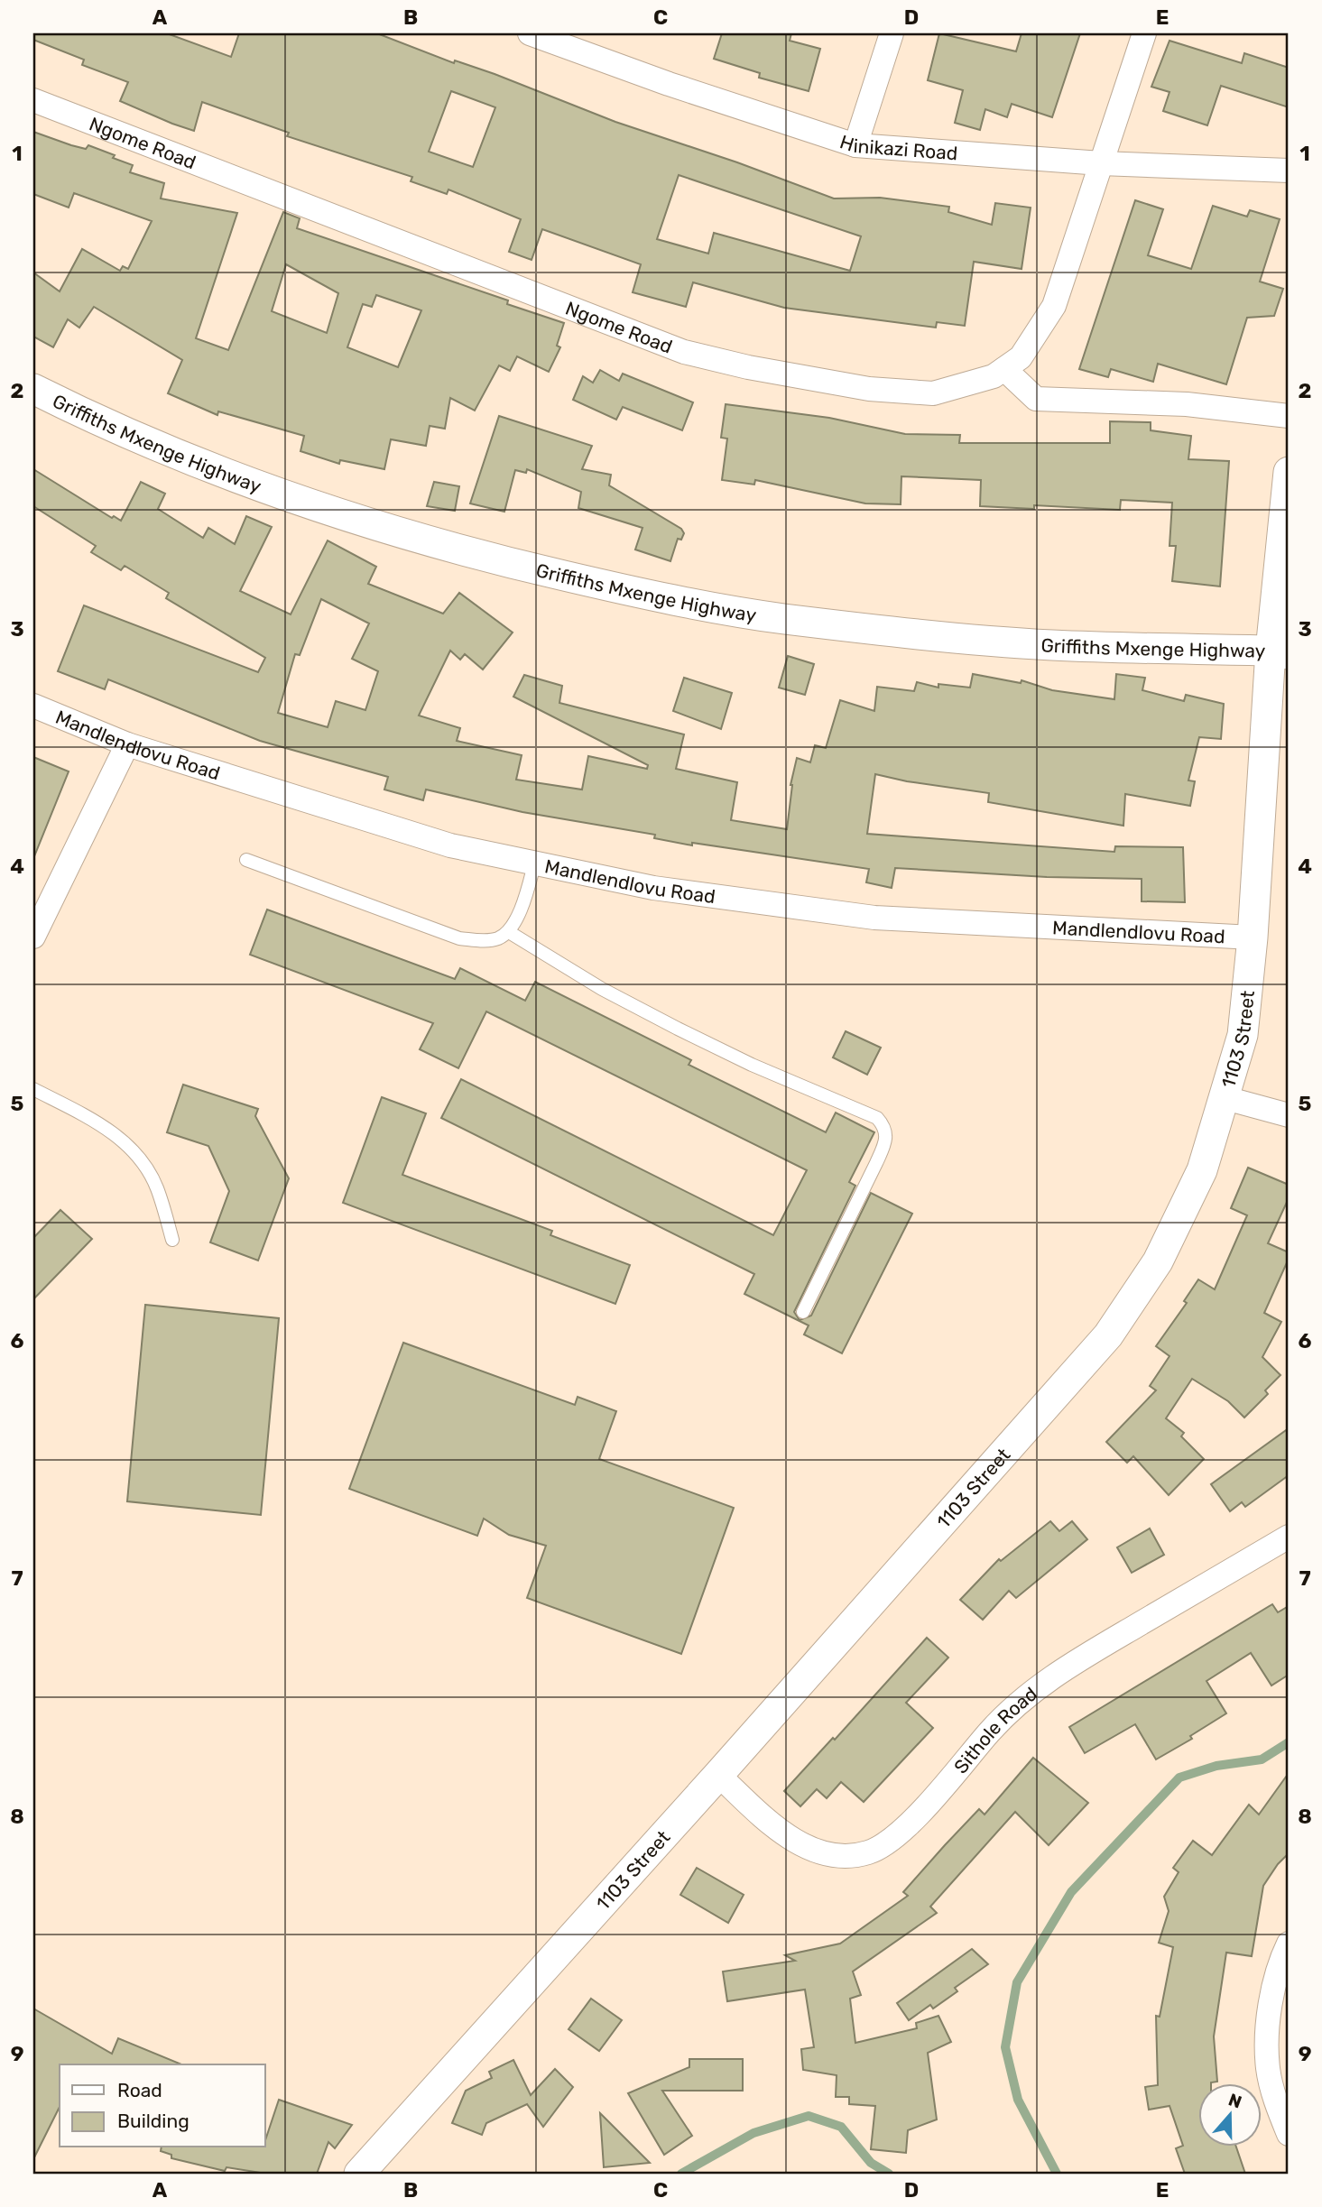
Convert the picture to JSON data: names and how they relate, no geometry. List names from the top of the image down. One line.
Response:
{"streets":{"street":["Ngome Road","Hinikazi Road","Griffiths Mxenge Highway","Mandlendlovu Road","1103 Street","Sithole Road"]},"crossings":[["Ngome Road","Hinikazi Road"],["Griffiths Mxenge Highway","1103 Street"],["Mandlendlovu Road","1103 Street"],["1103 Street","Sithole Road"]],"legend":["Road","Building"],"north":"top","grid":{"columns":["A","B","C","D","E"],"rows":["1","2","3","4","5","6","7","8","9"]}}
